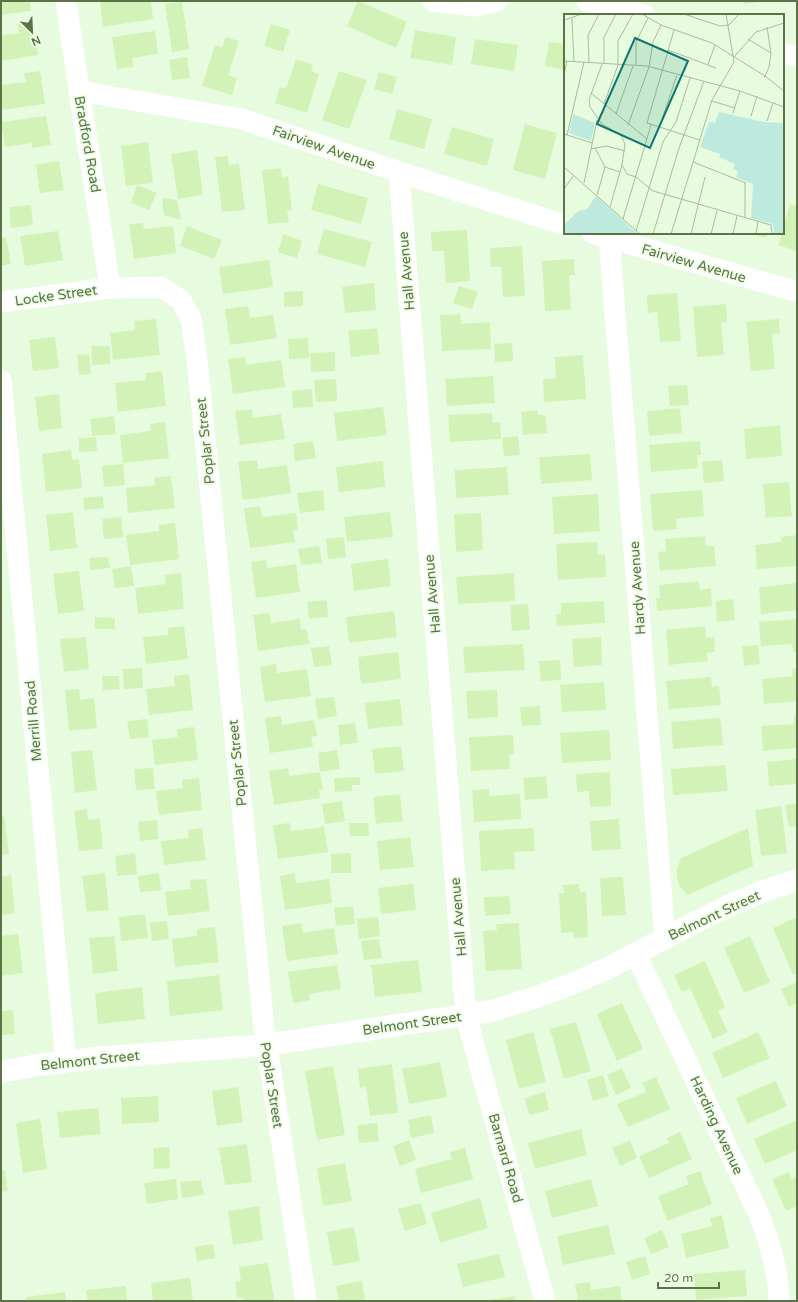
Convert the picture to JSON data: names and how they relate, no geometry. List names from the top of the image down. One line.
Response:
{"streets":{"main road":["Belmont Street"],"street":["Bradford Road","Fairview Avenue","Hall Avenue","Locke Street","Poplar Street","Hardy Avenue","Merrill Road","Harding Avenue","Barnard Road"]},"crossings":[["Bradford Road","Fairview Avenue"],["Bradford Road","Locke Street"],["Bradford Road","Poplar Street"],["Fairview Avenue","Hall Avenue"],["Fairview Avenue","Hardy Avenue"],["Hall Avenue","Belmont Street"],["Hall Avenue","Barnard Road"],["Locke Street","Poplar Street"],["Poplar Street","Belmont Street"],["Hardy Avenue","Belmont Street"],["Merrill Road","Belmont Street"],["Belmont Street","Harding Avenue"],["Belmont Street","Barnard Road"]],"scale_bar":"20 m","north":"bottom right"}
